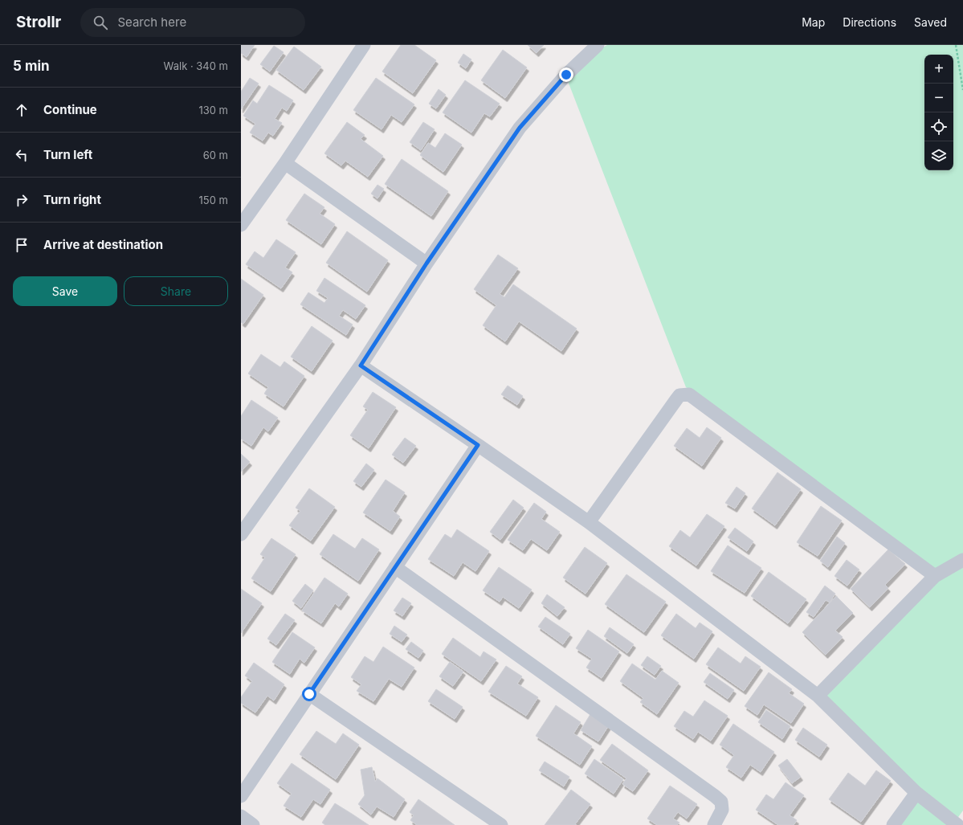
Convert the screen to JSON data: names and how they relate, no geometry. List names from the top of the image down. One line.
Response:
{"page":{"header":"Strollr","search":"Search here","nav":["Map","Directions","Saved"],"heading":["5 min","Walk · 340 m"],"map_buttons":["+","−"],"list":[["Continue","130 m"],["Turn left","60 m"],["Turn right","150 m"],"Arrive at destination"],"buttons":["Save","Share"]}}
